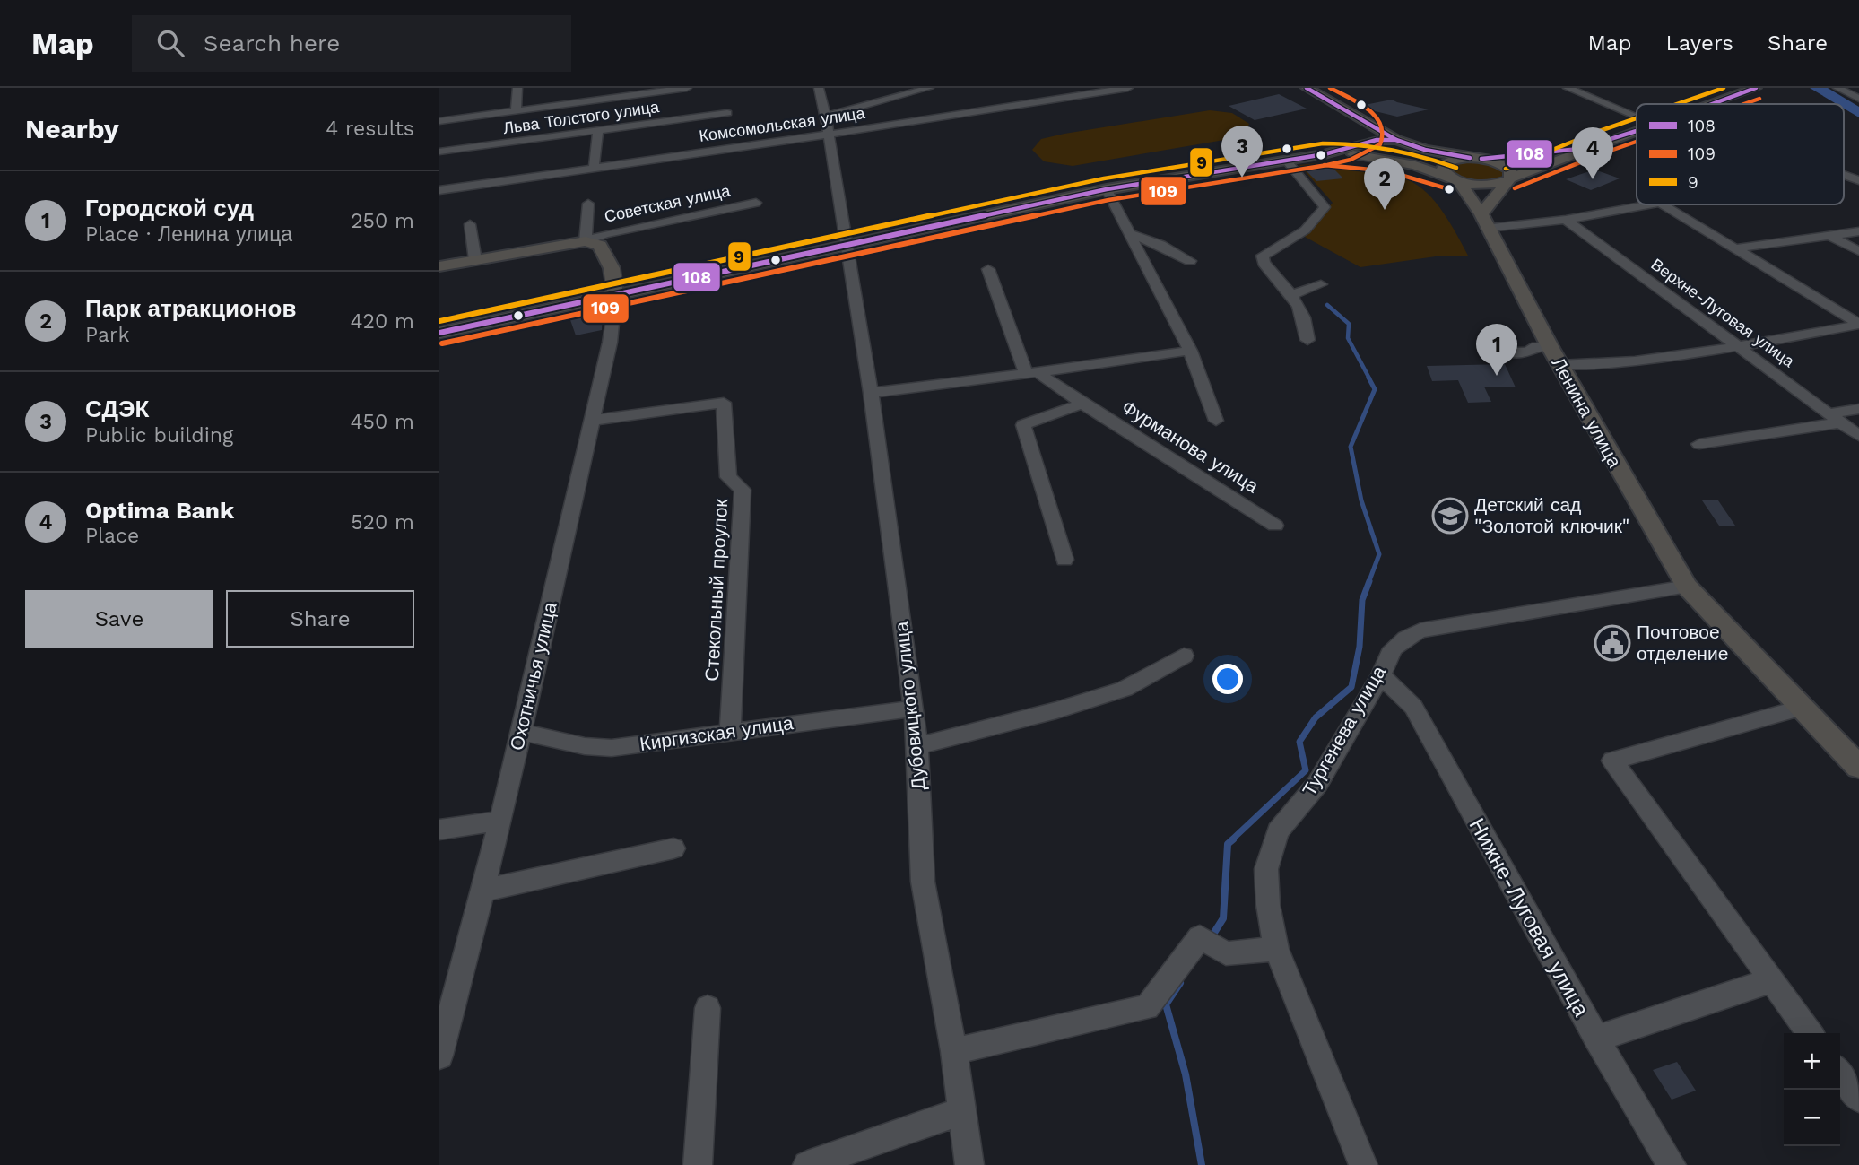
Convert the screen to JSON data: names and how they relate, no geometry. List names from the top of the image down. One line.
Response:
{"streets":{"main road":["Советская улица","Ленина улица"],"street":["Льва Толстого улица","Комсомольская улица","Верхне-Луговая улица","Фурманова улица","Стекольный проулок","Охотничья улица","Дубовицкого улица","Тургенева улица","Киргизская улица","Нижне-Луговая улица"]},"crossings":[["Комсомольская улица","Дубовицкого улица"],["Советская улица","Охотничья улица"],["Ленина улица","Тургенева улица"],["Стекольный проулок","Охотничья улица"],["Стекольный проулок","Киргизская улица"],["Охотничья улица","Киргизская улица"],["Дубовицкого улица","Киргизская улица"],["Тургенева улица","Нижне-Луговая улица"]],"places":{"school or university":["Детский сад \"Золотой ключик\""],"public building":["Почтовое отделение"]},"lines":["transit line 108","transit line 109","transit line 9"],"legend":["108","109","9"],"page":{"header":"Map","search":"Search here","nav":["Map","Layers","Share"],"heading":["Nearby","4 results"],"pins":["3","4","2","1"],"list":[{"mark":"1","name":"Городской суд","note":"Place · Ленина улица","value":"250 m"},{"mark":"2","name":"Парк атракционов","note":"Park","value":"420 m"},{"mark":"3","name":"СДЭК","note":"Public building","value":"450 m"},{"mark":"4","name":"Optima Bank","note":"Place","value":"520 m"}],"buttons":["Save","Share"],"map_buttons":["+","−"]}}
